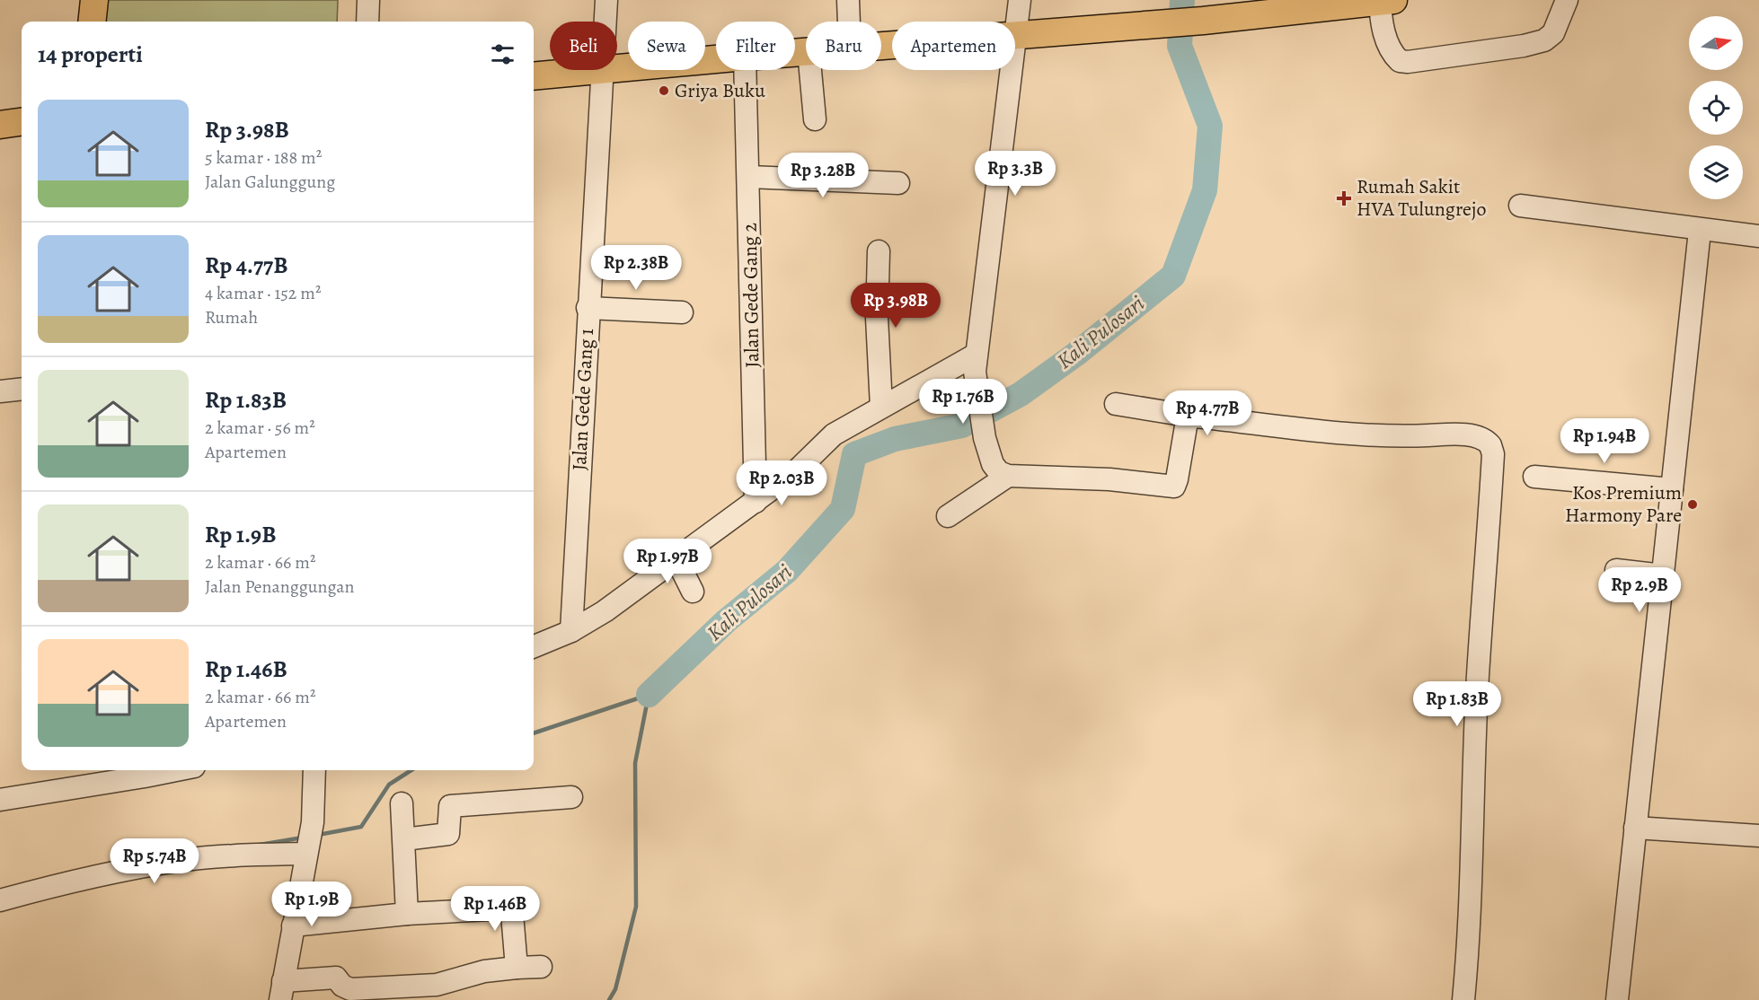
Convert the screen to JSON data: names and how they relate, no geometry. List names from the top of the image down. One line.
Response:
{"streets":{"street":["Jalan Gede Gang 2","Jalan Gede Gang 1"]},"water":["Kali Pulosari"],"places":{"other":["Griya Buku","Kos Premium Harmony Pare"],"health":["Rumah Sakit HVA Tulungrejo"]},"north":"right","page":{"chip":["Beli","Sewa","Filter","Baru","Apartemen"],"heading":"14 properti","list":[{"name":"Rp 3.98B","note":"5 kamar · 188 m² · Jalan Galunggung"},{"name":"Rp 4.77B","note":"4 kamar · 152 m² · Rumah"},{"name":"Rp 1.83B","note":"2 kamar · 56 m² · Apartemen"},{"name":"Rp 1.9B","note":"2 kamar · 66 m² · Jalan Penanggungan"},{"name":"Rp 1.46B","note":"2 kamar · 66 m² · Apartemen"}],"price":["Rp 3.3B","Rp 3.28B","Rp 2.38B","Rp 3.98B","Rp 1.76B","Rp 4.77B","Rp 1.94B","Rp 2.03B","Rp 1.97B","Rp 2.9B","Rp 1.83B","Rp 5.74B","Rp 1.9B","Rp 1.46B"]}}
